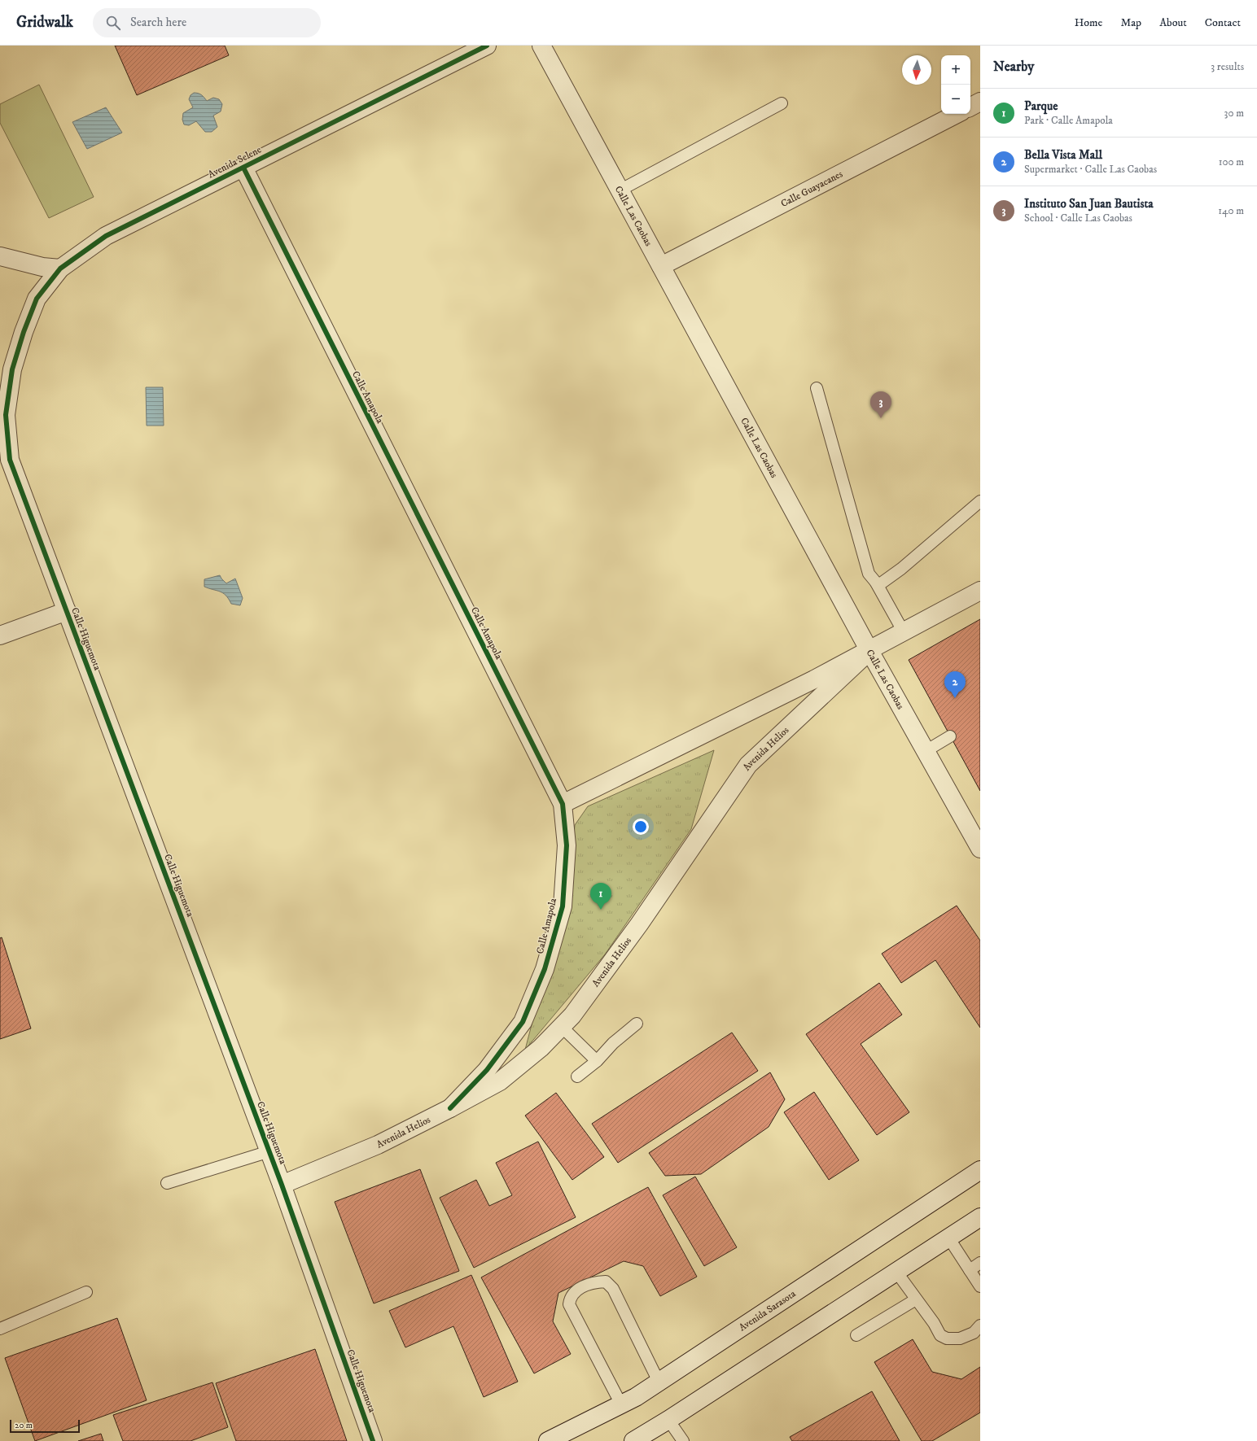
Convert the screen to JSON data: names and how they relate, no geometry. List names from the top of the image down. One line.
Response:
{"streets":{"street":["Avenida Selene","Calle Guayacanes","Calle Las Caobas","Calle Amapola","Calle Higuemota","Avenida Helios","Avenida Sarasota"]},"crossings":[["Avenida Selene","Calle Amapola"],["Avenida Selene","Calle Higuemota"],["Calle Guayacanes","Calle Las Caobas"],["Calle Las Caobas","Avenida Helios"],["Calle Amapola","Avenida Helios"],["Calle Higuemota","Avenida Helios"]],"scale_bar":"20 m","north":"bottom","page":{"header":"Gridwalk","search":"Search here","nav":["Home","Map","About","Contact"],"heading":["Nearby","3 results"],"map_buttons":["+","−"],"list":[{"mark":"1","name":"Parque","note":"Park · Calle Amapola","value":"30 m"},{"mark":"2","name":"Bella Vista Mall","note":"Supermarket · Calle Las Caobas","value":"100 m"},{"mark":"3","name":"Instituto San Juan Bautista","note":"School · Calle Las Caobas","value":"140 m"}],"pins":["3","2","1"],"scale":"20 m"}}
